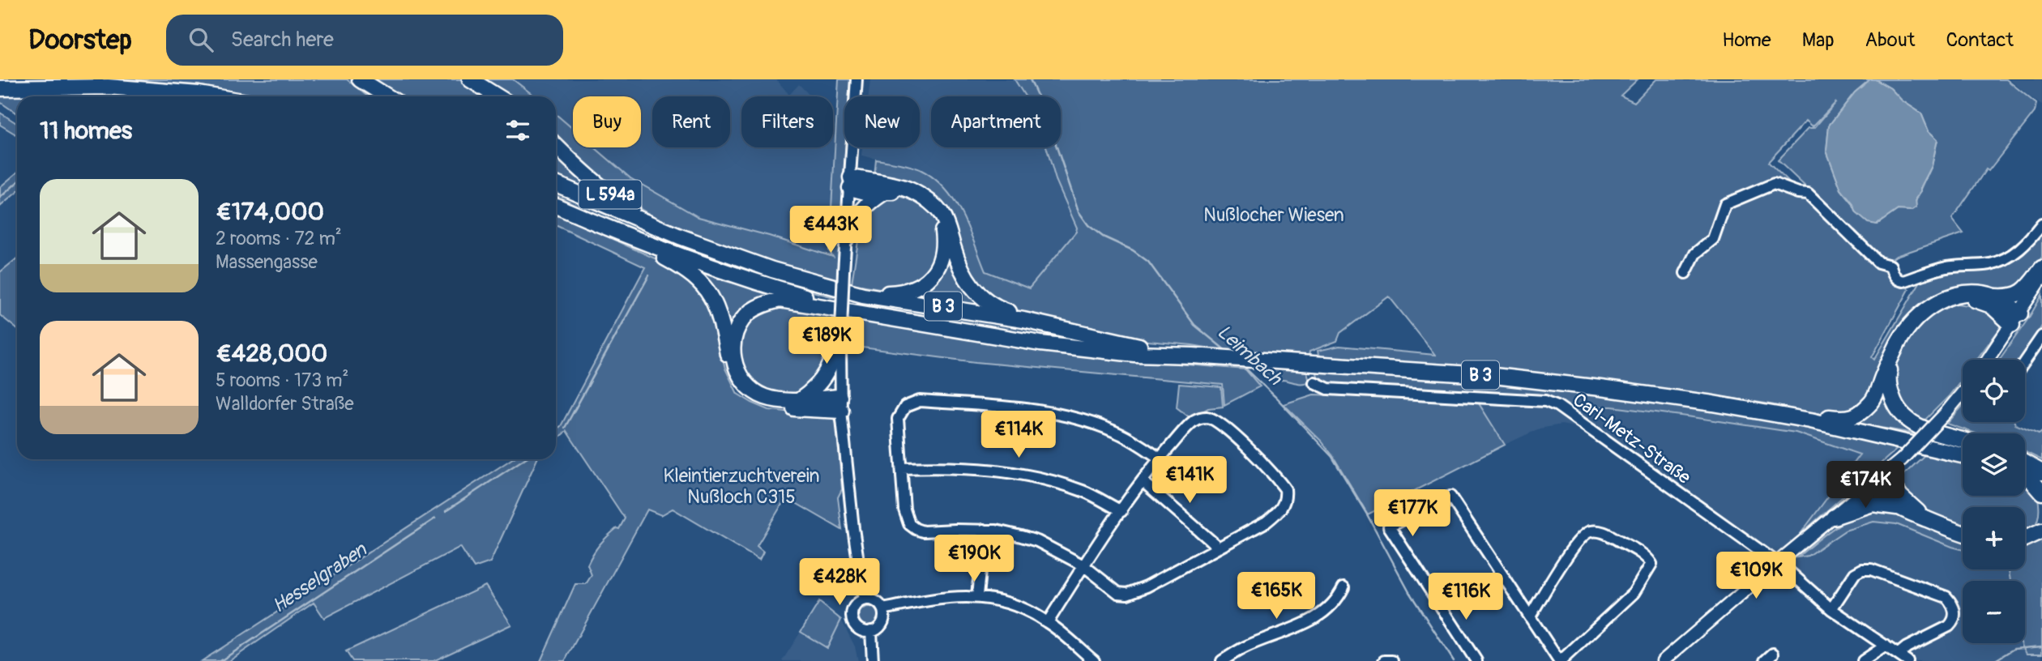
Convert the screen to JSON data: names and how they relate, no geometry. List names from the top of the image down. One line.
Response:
{"streets":{"highway":["L 594a","B 3"],"street":["Carl-Metz-Straße"]},"crossings":[["L 594a","B 3"]],"water":["Leimbach","Hesselgraben"],"parks":["Nußlocher Wiesen","Kleintierzuchtverein Nußloch C315"],"page":{"header":"Doorstep","search":"Search here","nav":["Home","Map","About","Contact"],"chip":["Buy","Rent","Filters","New","Apartment"],"heading":"11 homes","list":[{"name":"€174,000","note":"2 rooms · 72 m² · Massengasse"},{"name":"€428,000","note":"5 rooms · 173 m² · Walldorfer Straße"}],"price":["€443K","€189K","€114K","€141K","€174K","€177K","€190K","€109K","€428K","€165K","€116K"],"map_buttons":["+","−"]}}
